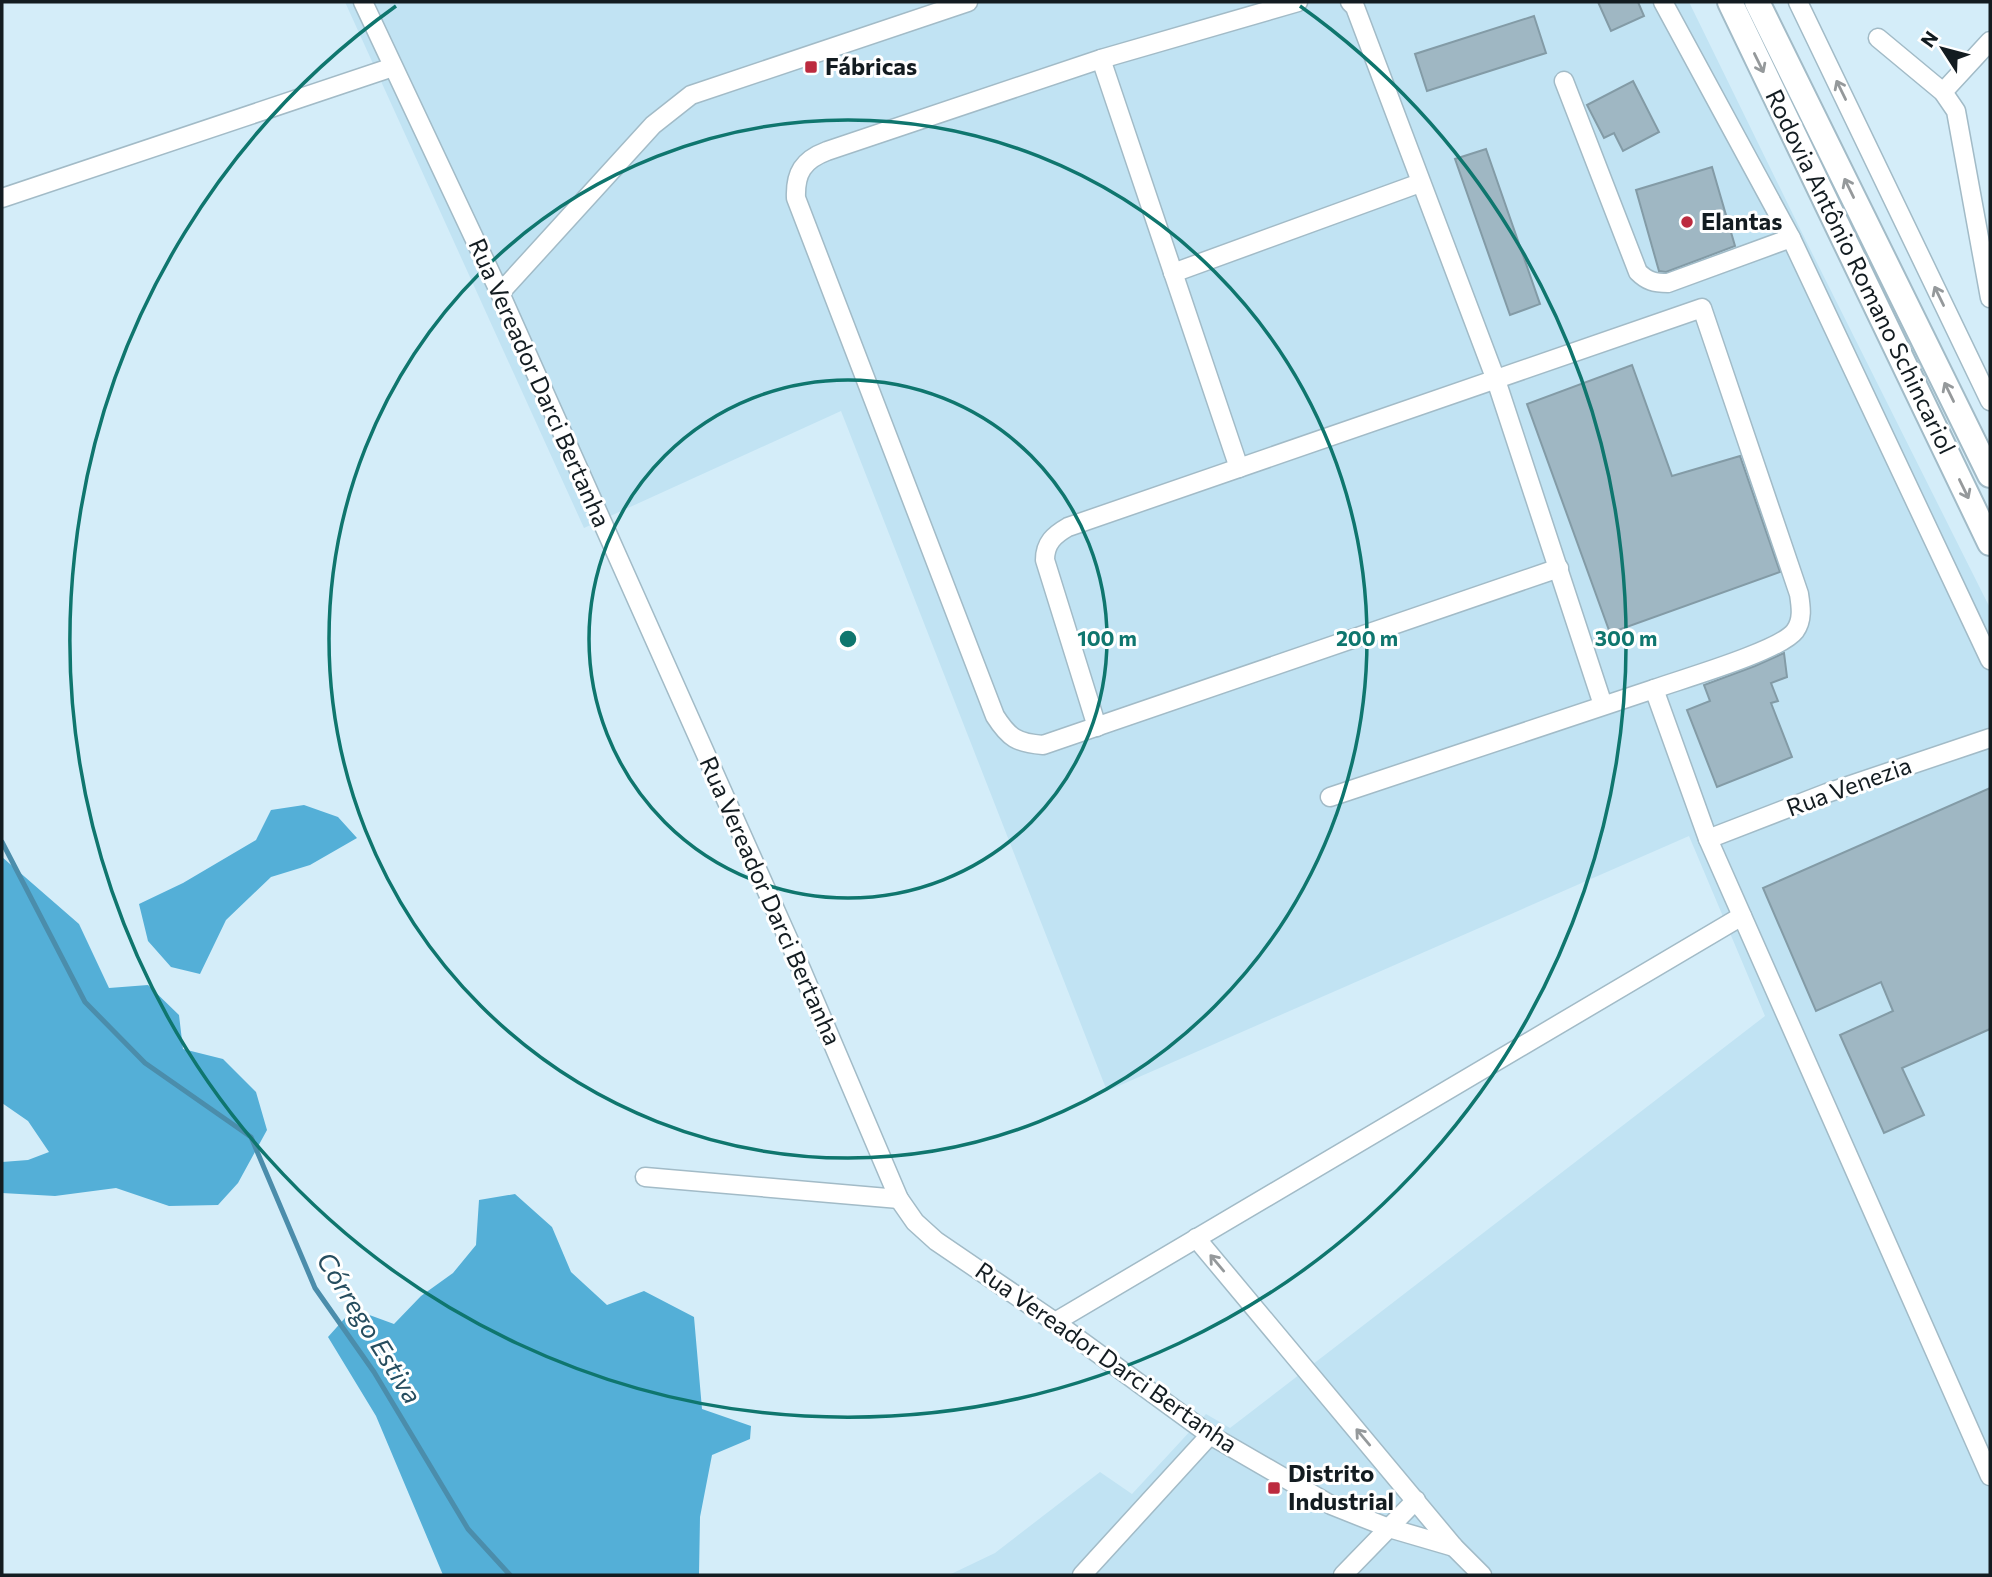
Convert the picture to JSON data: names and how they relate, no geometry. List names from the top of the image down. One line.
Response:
{"streets":{"highway":["Rodovia Antônio Romano Schincariol"],"street":["Rua Vereador Darci Bertanha","Rua Venezia"]},"water":["Córrego Estiva"],"places":{"transit":["Fábricas","Distrito Industrial"],"other":["Elantas"]},"north":"top left","rings":["100 m","200 m","300 m"]}
